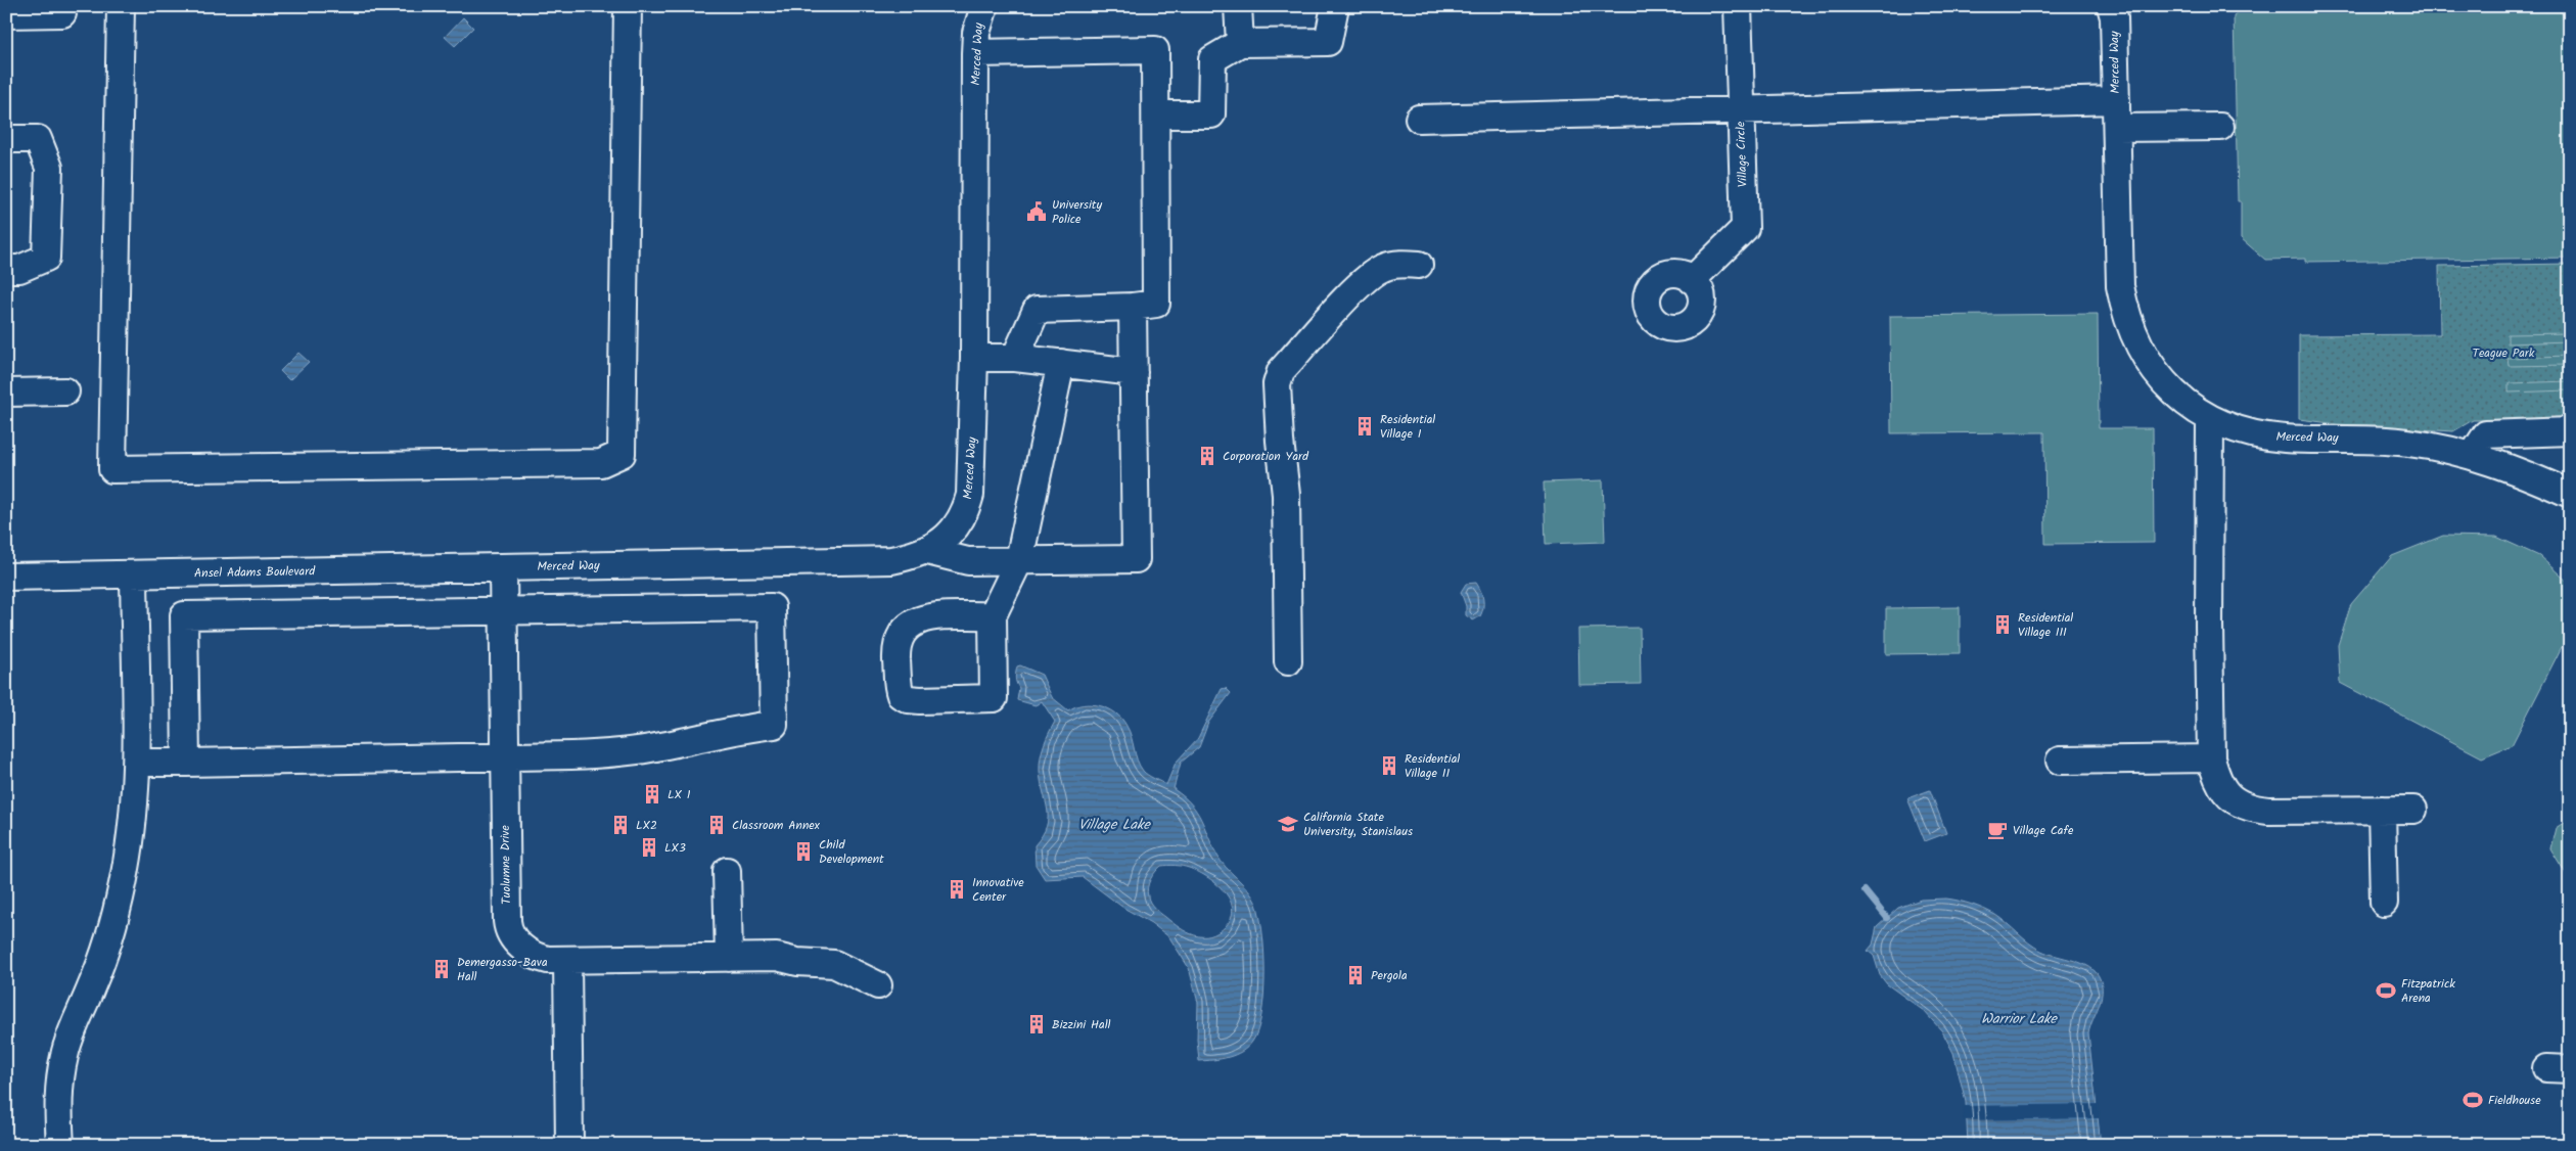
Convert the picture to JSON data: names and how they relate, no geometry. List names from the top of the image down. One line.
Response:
{"streets":{"street":["Merced Way","Village Circle","Ansel Adams Boulevard","Tuolumne Drive"]},"crossings":[["Merced Way","Ansel Adams Boulevard"],["Merced Way","Tuolumne Drive"],["Ansel Adams Boulevard","Tuolumne Drive"]],"water":["Village Lake","Warrior Lake"],"parks":["Teague Park"],"places":{"public building":["University Police"],"building":["Residential Village I","Corporation Yard","Residential Village III","Residential Village II","LX 1","LX2","Classroom Annex","LX3","Child Development","Innovative Center","Demergasso-Bava Hall","Pergola","Bizzini Hall"],"school or university":["California State University, Stanislaus"],"cafe":["Village Cafe"],"sports":["Fitzpatrick Arena","Fieldhouse"]}}
